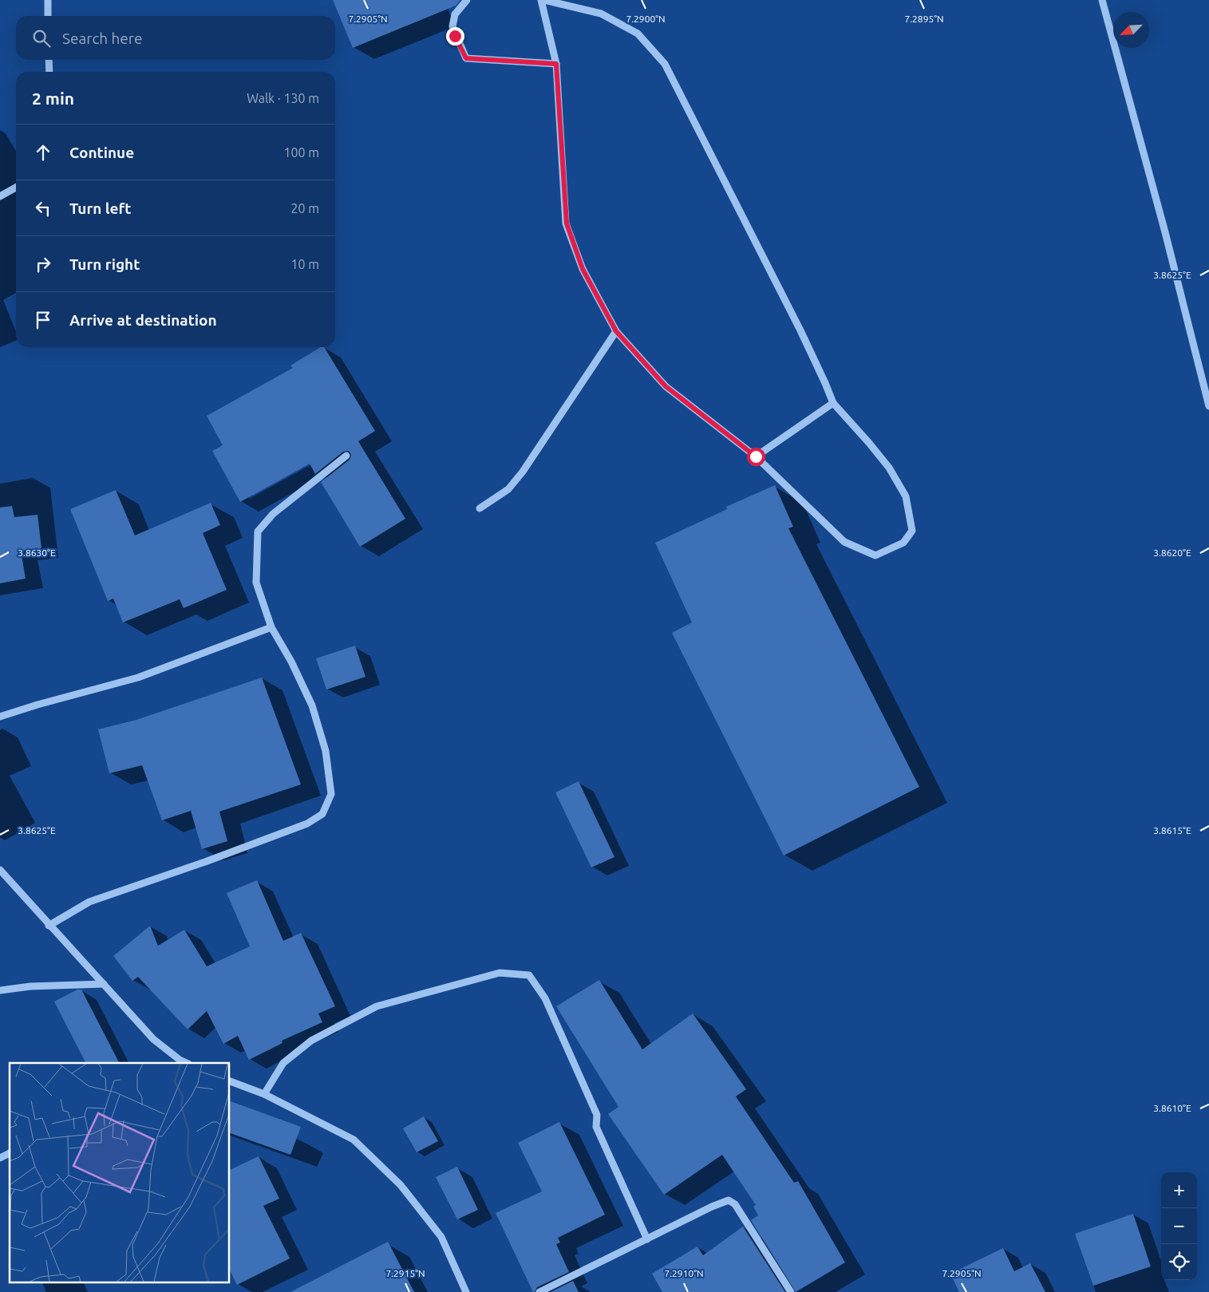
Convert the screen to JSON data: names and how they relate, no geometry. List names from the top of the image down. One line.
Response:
{"north":"bottom left","page":{"search":"Search here","heading":["2 min","Walk · 130 m"],"list":[["Continue","100 m"],["Turn left","20 m"],["Turn right","10 m"],"Arrive at destination"],"map_buttons":["+","−"]},"coordinates":["7.2895°N","7.2905°N","7.2900°N","3.8625°E","3.8630°E","3.8620°E","3.8615°E","3.8610°E","7.2915°N","7.2910°N"]}
